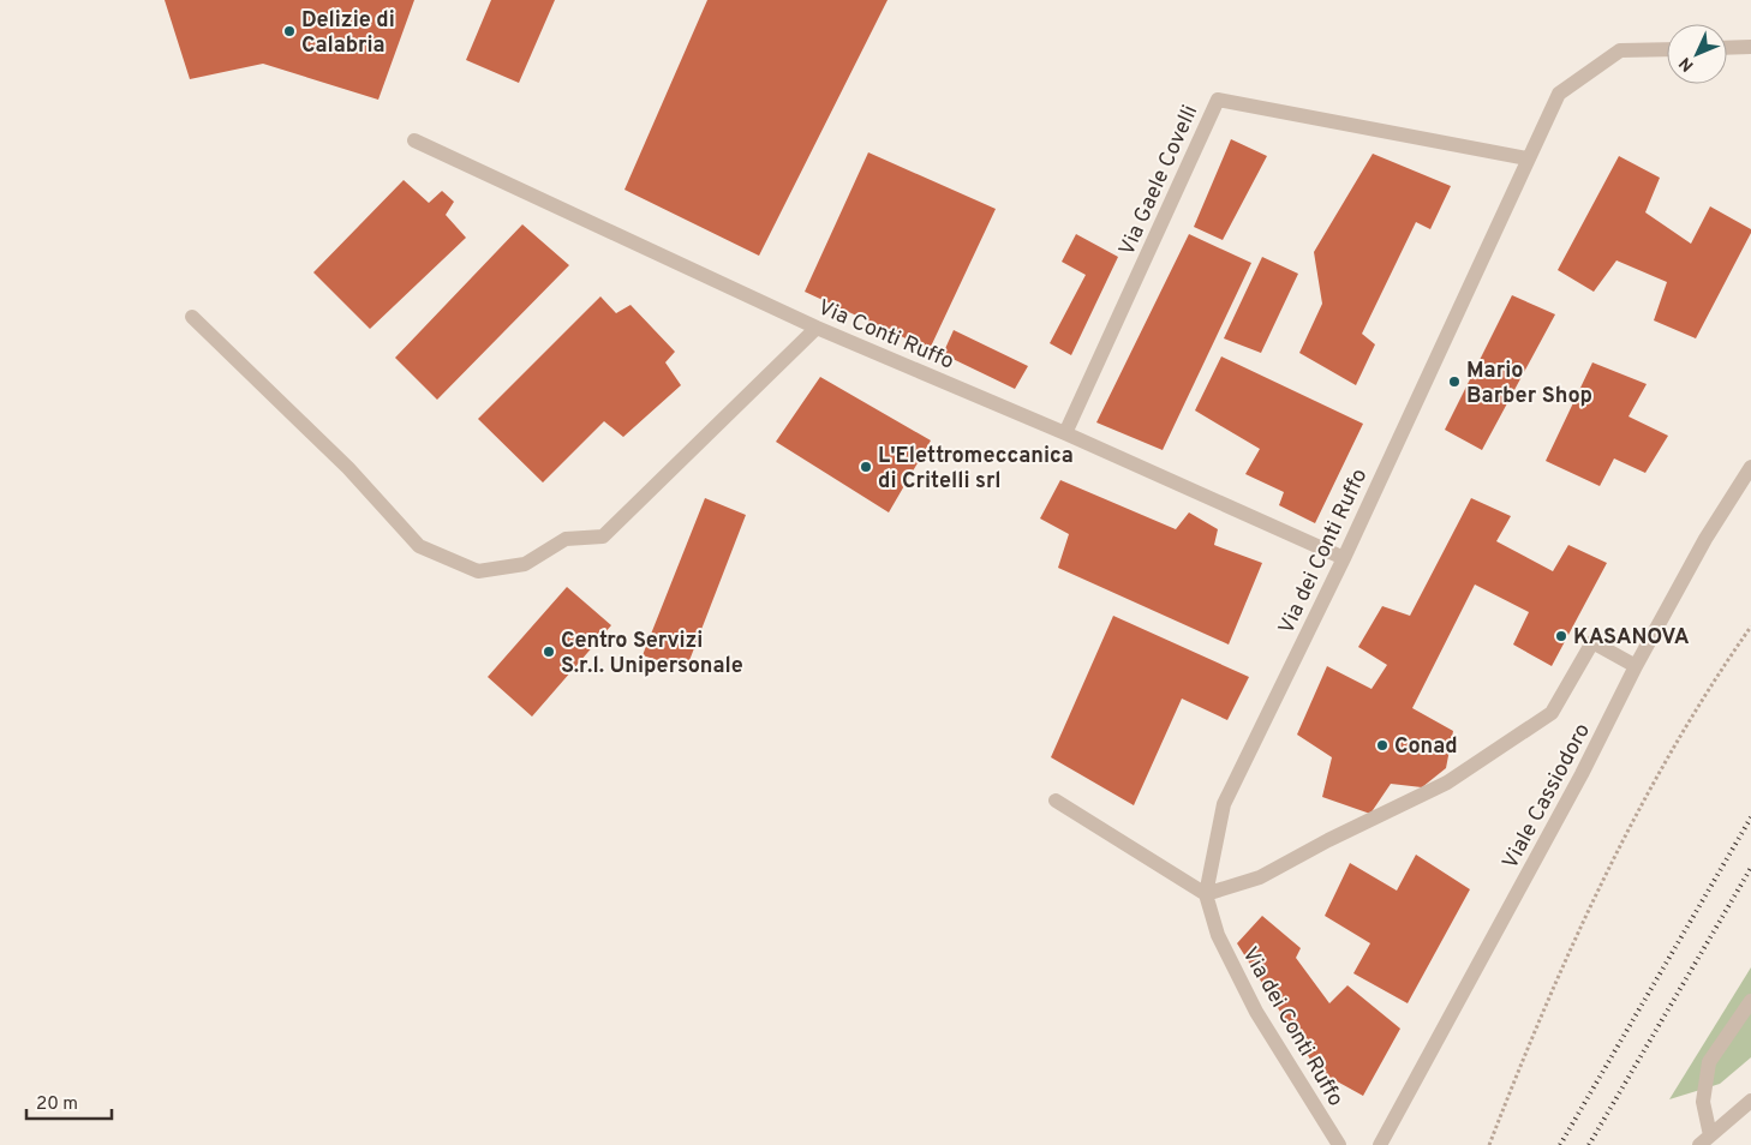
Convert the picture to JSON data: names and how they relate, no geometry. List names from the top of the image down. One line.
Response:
{"streets":{"street":["Via Gaele Covelli","Via Conti Ruffo","Via dei Conti Ruffo","Viale Cassiodoro"]},"crossings":[["Via Gaele Covelli","Via Conti Ruffo"],["Via Gaele Covelli","Via dei Conti Ruffo"],["Via Conti Ruffo","Via dei Conti Ruffo"]],"places":["Delizie di Calabria","Mario Barber Shop","L'Elettromeccanica di Critelli srl","KASANOVA","Centro Servizi S.r.l. Unipersonale","Conad"],"scale_bar":"20 m","north":"bottom left"}
